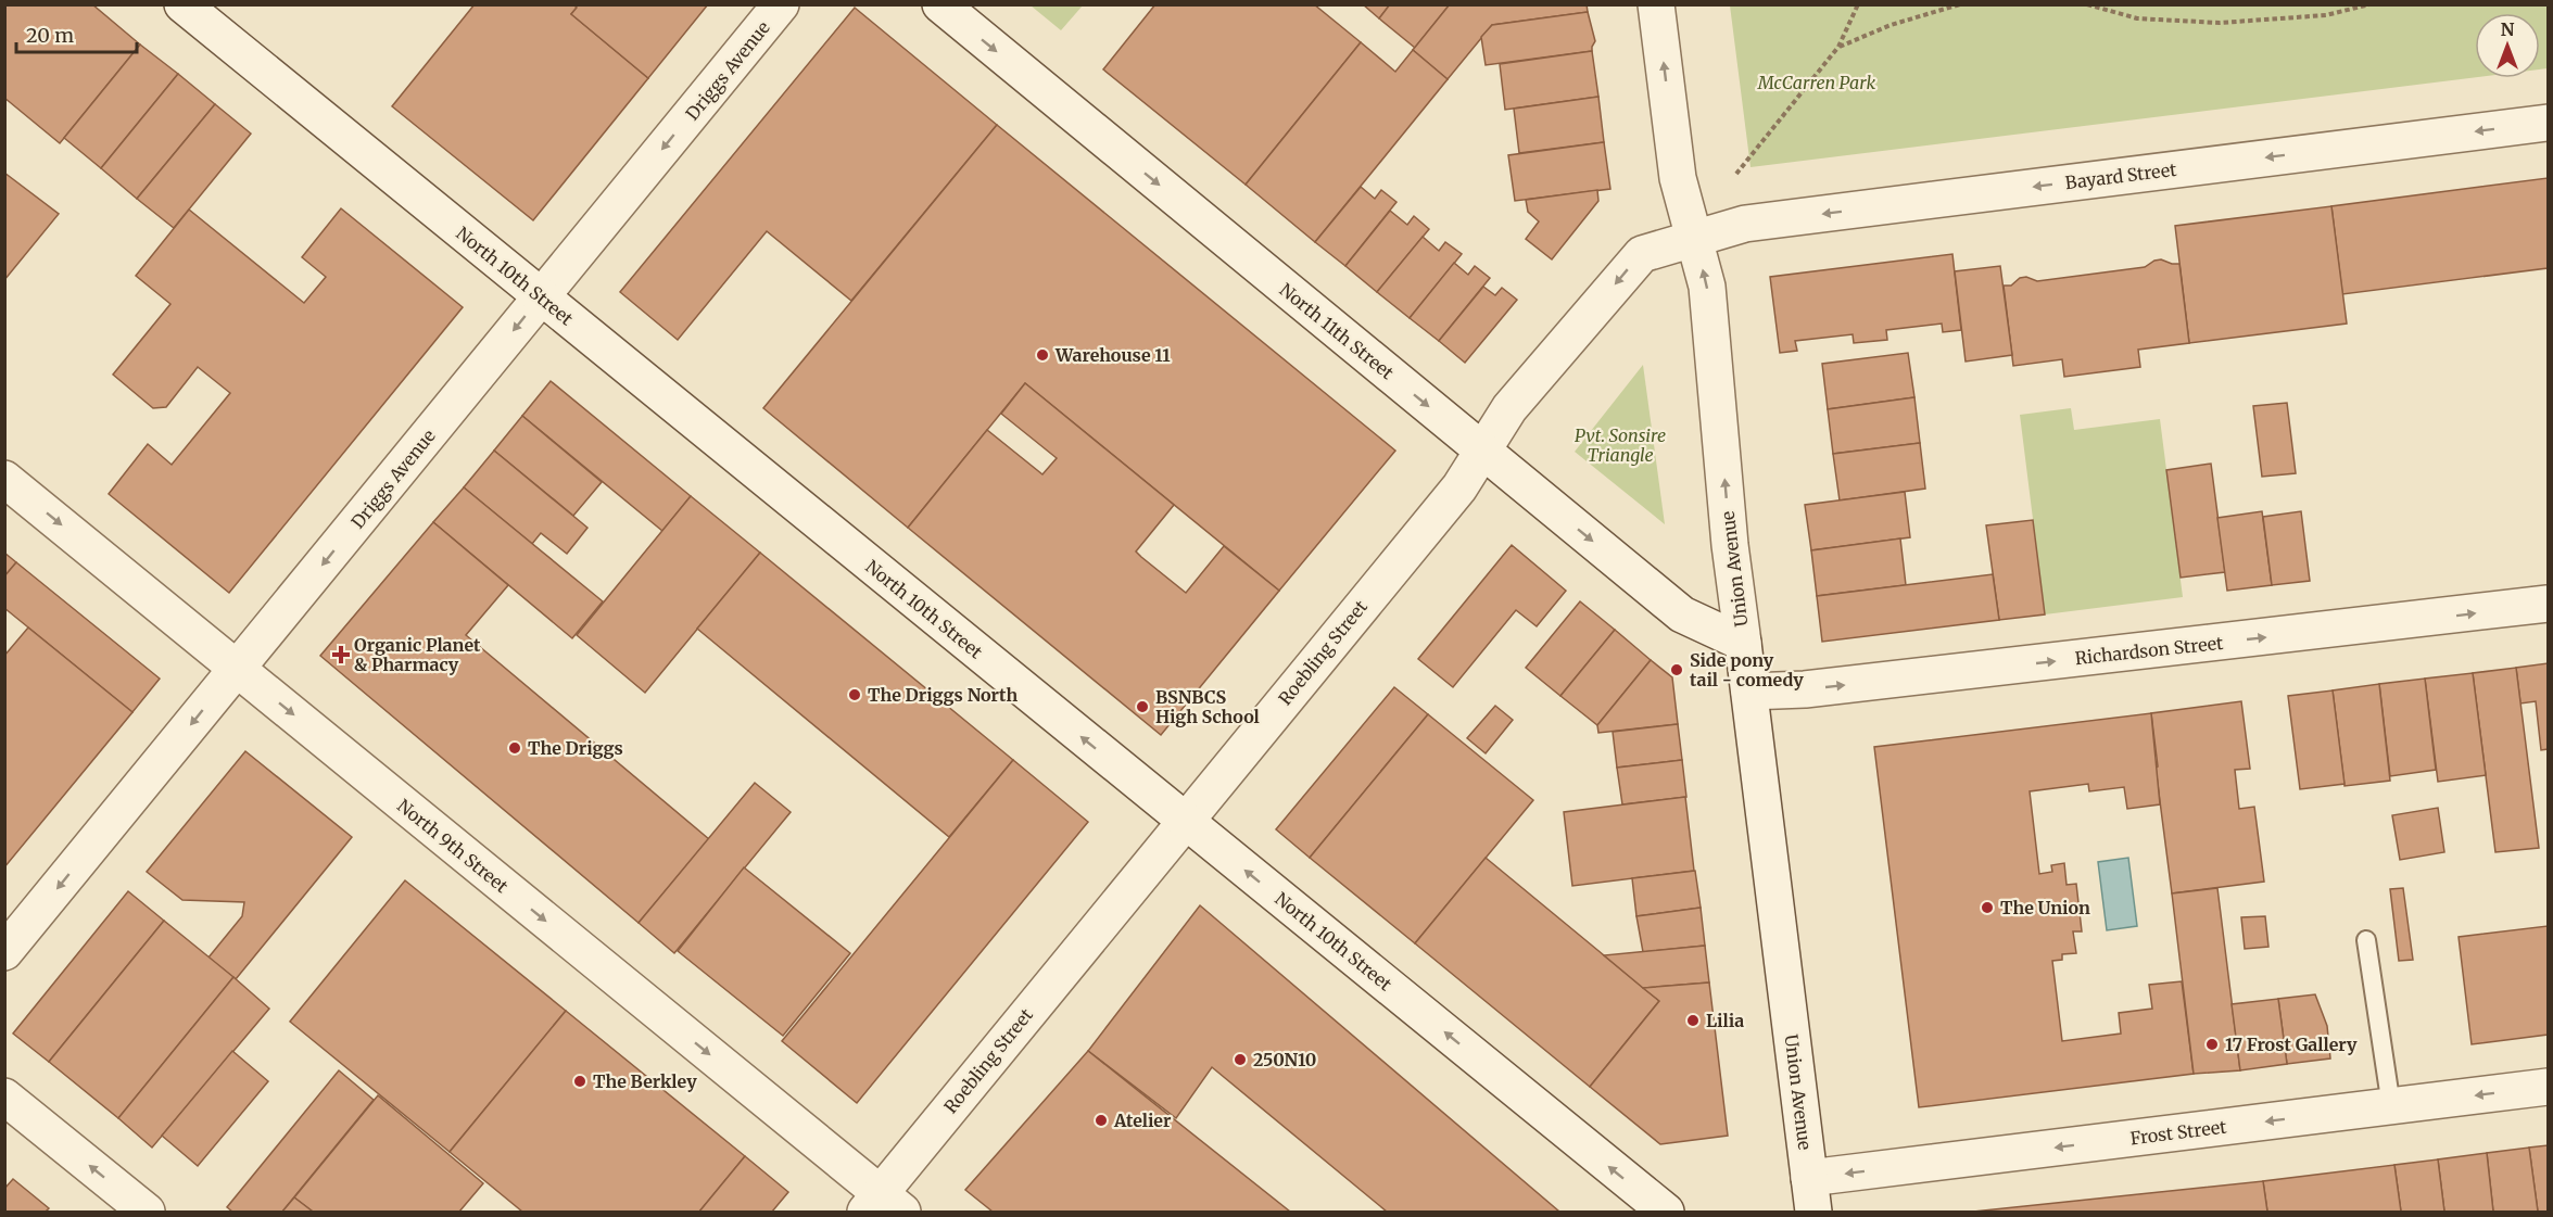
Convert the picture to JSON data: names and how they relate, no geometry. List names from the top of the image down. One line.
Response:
{"streets":{"street":["Driggs Avenue","Bayard Street","North 10th Street","North 11th Street","Union Avenue","Richardson Street","Roebling Street","North 9th Street","Frost Street"]},"crossings":[["Driggs Avenue","North 10th Street"],["Driggs Avenue","North 9th Street"],["Bayard Street","Union Avenue"],["Bayard Street","Roebling Street"],["North 10th Street","Roebling Street"],["North 11th Street","Union Avenue"],["North 11th Street","Roebling Street"],["Union Avenue","Richardson Street"],["Union Avenue","Roebling Street"],["Union Avenue","Frost Street"],["Roebling Street","North 9th Street"]],"one_way":["Driggs Avenue","Bayard Street","North 10th Street","North 11th Street","Union Avenue","Richardson Street","North 9th Street","Frost Street"],"parks":["McCarren Park","Pvt. Sonsire Triangle"],"places":{"other":["Warehouse 11","Side pony tail - comedy","The Driggs North","BSNBCS High School","The Driggs","The Union","Lilia","17 Frost Gallery","250N10","The Berkley","Atelier"],"health":["Organic Planet & Pharmacy"]},"scale_bar":"20 m","north":"top"}
